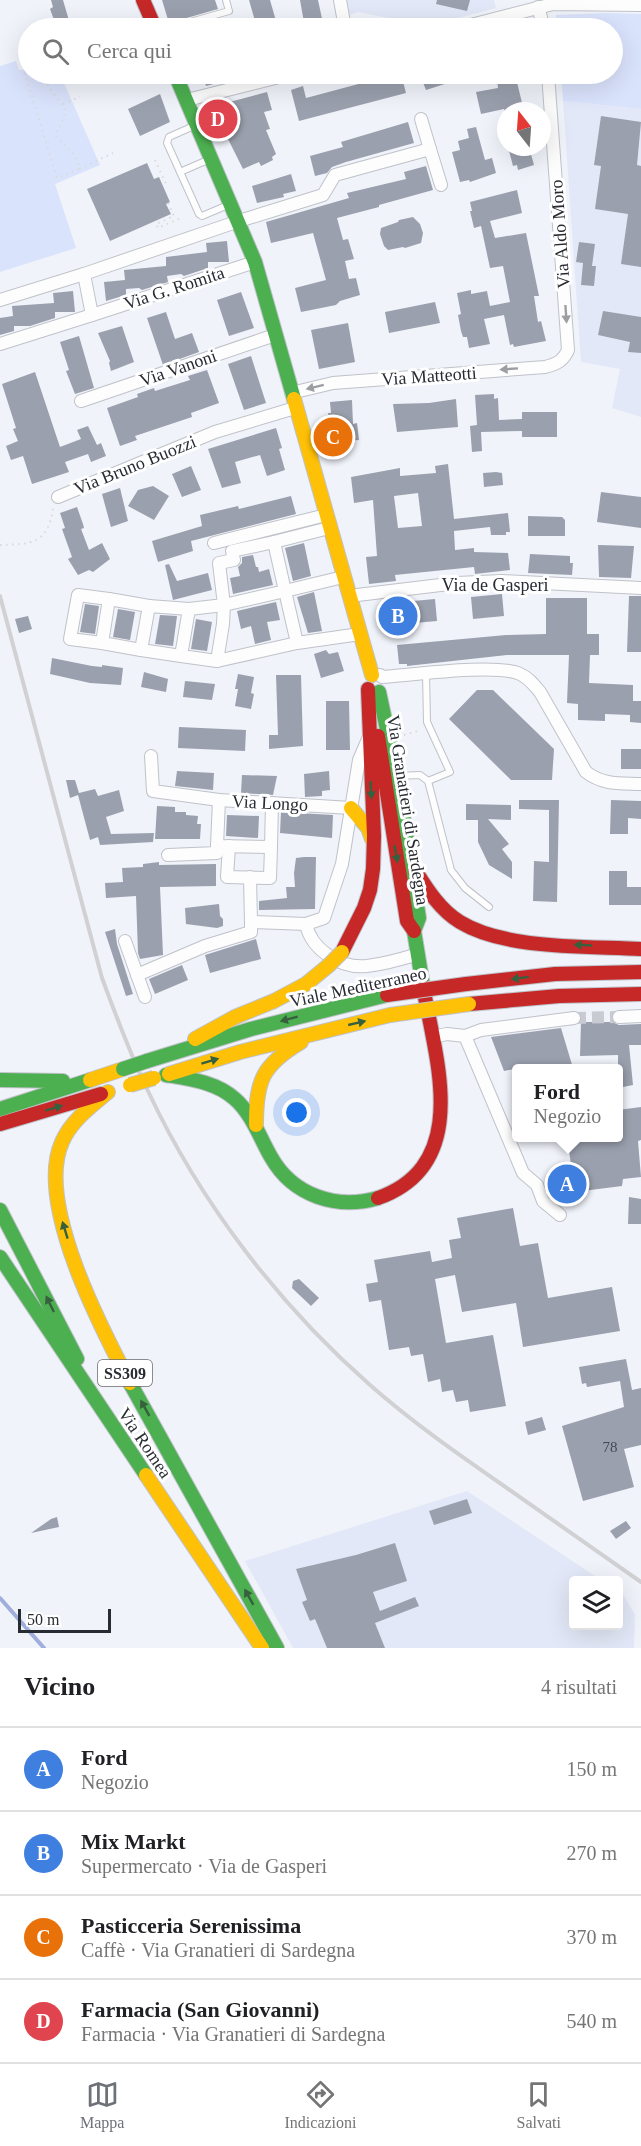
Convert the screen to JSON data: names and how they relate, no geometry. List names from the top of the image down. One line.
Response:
{"streets":{"street":["Via Aldo Moro","Via G. Romita","Via Vanoni","Via Matteotti","Via Bruno Buozzi","Via de Gasperi","Via Longo","Via Granatieri di Sardegna","Viale Mediterraneo","SS309","Via Romea"]},"crossings":[["Via Aldo Moro","Via Matteotti"],["Via Granatieri di Sardegna","Viale Mediterraneo"],["Viale Mediterraneo","SS309"]],"one_way":["Via Aldo Moro","Via Matteotti"],"house_numbers":["78"],"scale_bar":"50 m","north":"top","page":{"search":"Cerca qui","pins":["D","C","B","A"],"popup":["Ford","Negozio"],"scale":"50 m","heading":["Vicino","4 risultati"],"list":[{"mark":"A","name":"Ford","note":"Negozio","value":"150 m"},{"mark":"B","name":"Mix Markt","note":"Supermercato · Via de Gasperi","value":"270 m"},{"mark":"C","name":"Pasticceria Serenissima","note":"Caffè · Via Granatieri di Sardegna","value":"370 m"},{"mark":"D","name":"Farmacia (San Giovanni)","note":"Farmacia · Via Granatieri di Sardegna","value":"540 m"}],"nav":["Mappa","Indicazioni","Salvati"]}}
